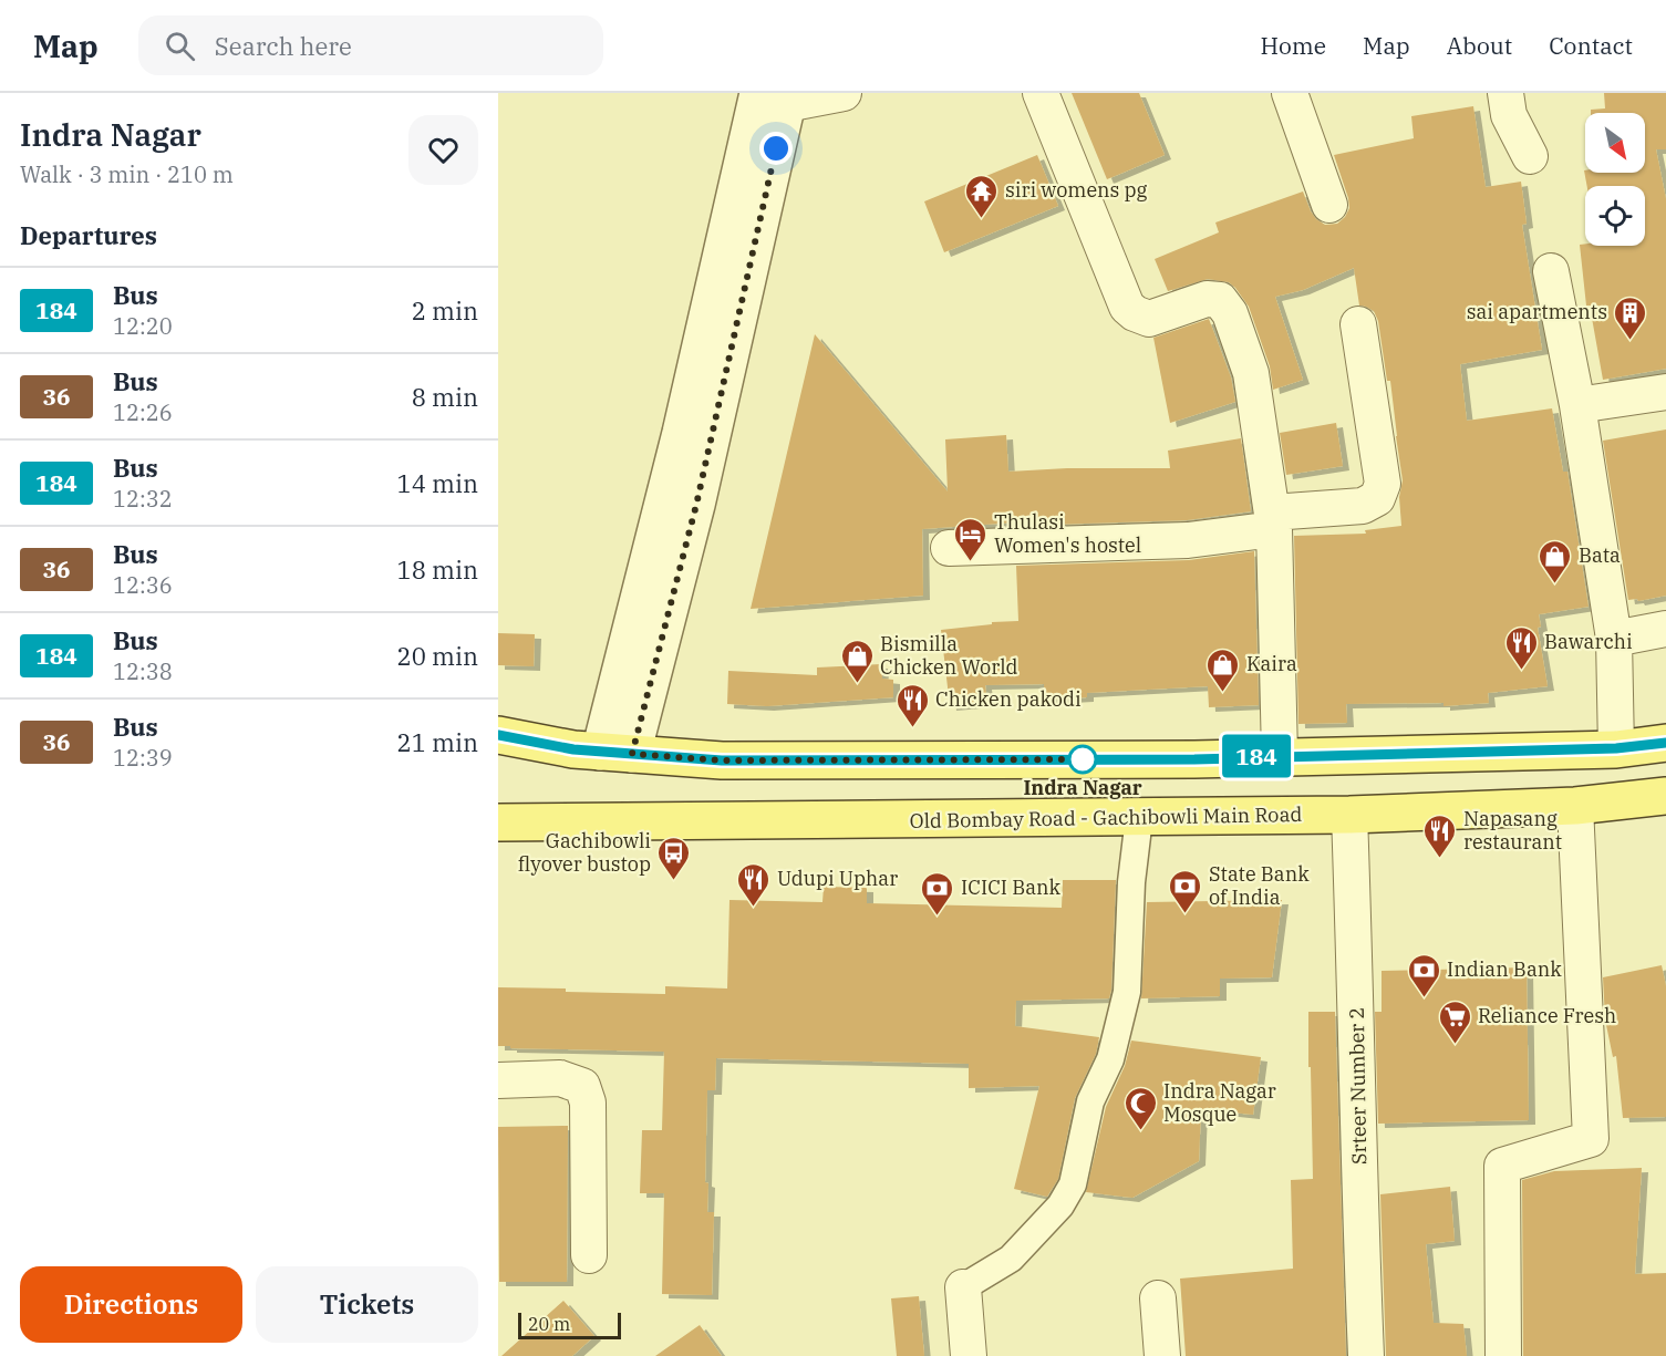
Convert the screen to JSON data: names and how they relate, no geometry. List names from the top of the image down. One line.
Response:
{"streets":{"main road":["Old Bombay Road - Gachibowli Main Road"],"street":["Srteer Number 2"]},"crossings":[["Old Bombay Road - Gachibowli Main Road","Srteer Number 2"]],"places":{"temple":["siri womens pg"],"building":["sai apartments"],"hotel":["Thulasi Women's hostel"],"shop":["Bata","Bismilla Chicken World","Kaira"],"restaurant":["Bawarchi","Chicken pakodi","Napasang restaurant","Udupi Uphar"],"other":["Indra Nagar"],"bus stop":["Gachibowli flyover bustop"],"bank":["State Bank of India","ICICI Bank","Indian Bank"],"supermarket":["Reliance Fresh"],"mosque":["Indra Nagar Mosque"]},"lines":["bus line 184"],"scale_bar":"20 m","north":"bottom right","page":{"header":"Map","search":"Search here","nav":["Home","Map","About","Contact"],"heading":[["Indra Nagar","Walk · 3 min · 210 m"],"Departures"],"on_map":"184","list":[{"mark":"184","name":"Bus","note":"12:20","value":"2 min"},{"mark":"36","name":"Bus","note":"12:26","value":"8 min"},{"mark":"184","name":"Bus","note":"12:32","value":"14 min"},{"mark":"36","name":"Bus","note":"12:36","value":"18 min"},{"mark":"184","name":"Bus","note":"12:38","value":"20 min"},{"mark":"36","name":"Bus","note":"12:39","value":"21 min"}],"buttons":["Directions","Tickets"],"scale":"20 m"}}
